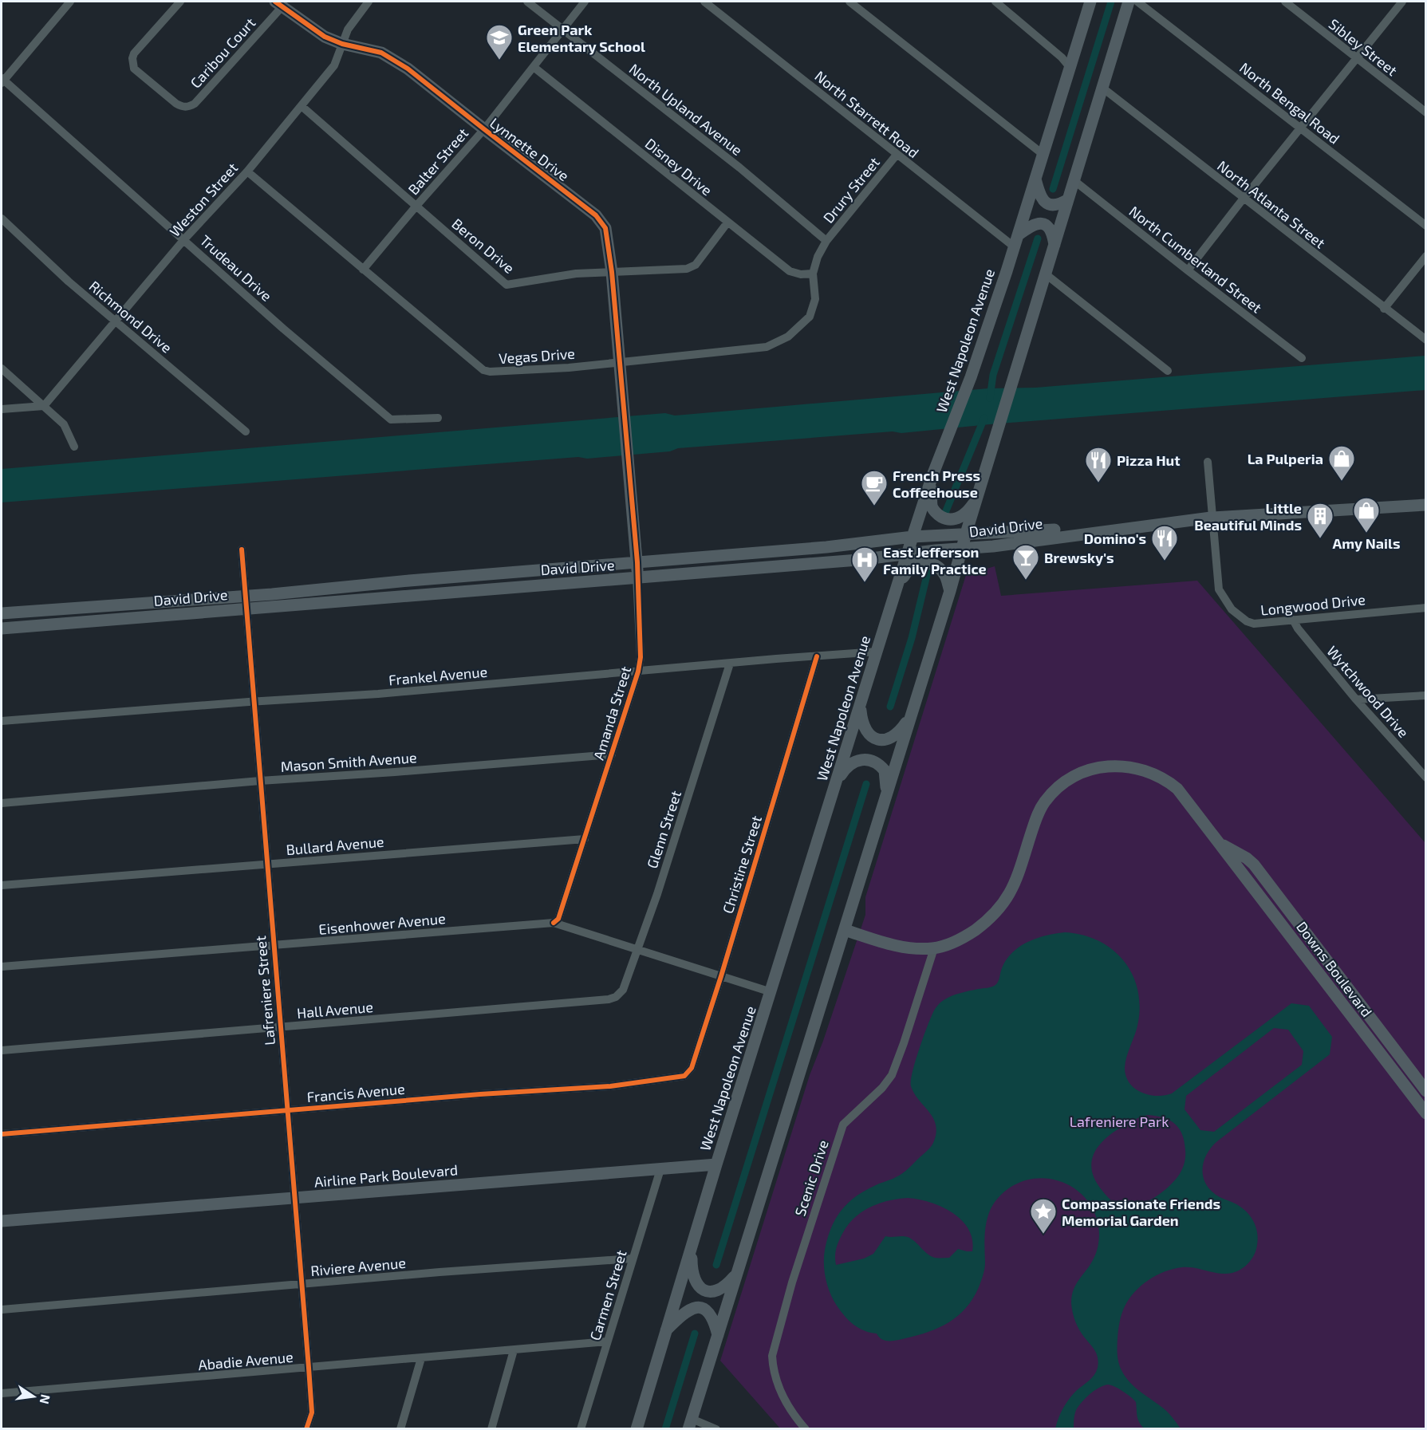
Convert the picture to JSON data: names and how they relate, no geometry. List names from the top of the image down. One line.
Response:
{"streets":{"main road":["Lynnette Drive","West Napoleon Avenue","David Drive","Amanda Street","Downs Boulevard","Airline Park Boulevard"],"street":["Sibley Street","Caribou Court","North Bengal Road","North Upland Avenue","North Starrett Road","Balter Street","Disney Drive","Drury Street","Weston Street","North Atlanta Street","Beron Drive","North Cumberland Street","Trudeau Drive","Richmond Drive","Vegas Drive","Longwood Drive","Frankel Avenue","Wytchwood Drive","Mason Smith Avenue","Glenn Street","Bullard Avenue","Christine Street","Eisenhower Avenue","Lafreniere Street","Hall Avenue","Francis Avenue","Scenic Drive","Riviere Avenue","Carmen Street","Abadie Avenue"]},"crossings":[["Caribou Court","Lynnette Drive"],["North Upland Avenue","Balter Street"],["North Upland Avenue","Drury Street"],["North Upland Avenue","Vegas Drive"],["North Starrett Road","Drury Street"],["North Starrett Road","West Napoleon Avenue"],["Lynnette Drive","Balter Street"],["Lynnette Drive","Weston Street"],["Lynnette Drive","Beron Drive"],["Lynnette Drive","Vegas Drive"],["Lynnette Drive","Amanda Street"],["Balter Street","Disney Drive"],["Balter Street","Beron Drive"],["Balter Street","Vegas Drive"],["Disney Drive","Beron Drive"],["Disney Drive","Vegas Drive"],["Drury Street","Vegas Drive"],["Weston Street","Beron Drive"],["Weston Street","Trudeau Drive"],["Weston Street","Richmond Drive"],["Weston Street","Vegas Drive"],["West Napoleon Avenue","David Drive"],["West Napoleon Avenue","Frankel Avenue"],["West Napoleon Avenue","Eisenhower Avenue"],["West Napoleon Avenue","Airline Park Boulevard"],["David Drive","Longwood Drive"],["David Drive","Amanda Street"],["David Drive","Lafreniere Street"],["Longwood Drive","Wytchwood Drive"],["Frankel Avenue","Amanda Street"],["Frankel Avenue","Glenn Street"],["Frankel Avenue","Christine Street"],["Frankel Avenue","Lafreniere Street"],["Amanda Street","Mason Smith Avenue"],["Amanda Street","Bullard Avenue"],["Amanda Street","Eisenhower Avenue"],["Mason Smith Avenue","Lafreniere Street"],["Glenn Street","Eisenhower Avenue"],["Glenn Street","Hall Avenue"],["Bullard Avenue","Lafreniere Street"],["Christine Street","Eisenhower Avenue"],["Christine Street","Francis Avenue"],["Eisenhower Avenue","Lafreniere Street"],["Downs Boulevard","Scenic Drive"],["Lafreniere Street","Hall Avenue"],["Lafreniere Street","Francis Avenue"],["Lafreniere Street","Airline Park Boulevard"],["Lafreniere Street","Riviere Avenue"],["Lafreniere Street","Abadie Avenue"],["Airline Park Boulevard","Carmen Street"],["Riviere Avenue","Carmen Street"],["Carmen Street","Abadie Avenue"]],"parks":["Lafreniere Park"],"places":{"school or university":["Green Park Elementary School"],"shop":["La Pulperia","Amy Nails"],"restaurant":["Pizza Hut","Domino's"],"cafe":["French Press Coffeehouse"],"building":["Little Beautiful Minds"],"bar":["Brewsky's"],"hospital":["East Jefferson Family Practice"],"place":["Compassionate Friends Memorial Garden"]},"north":"right"}
